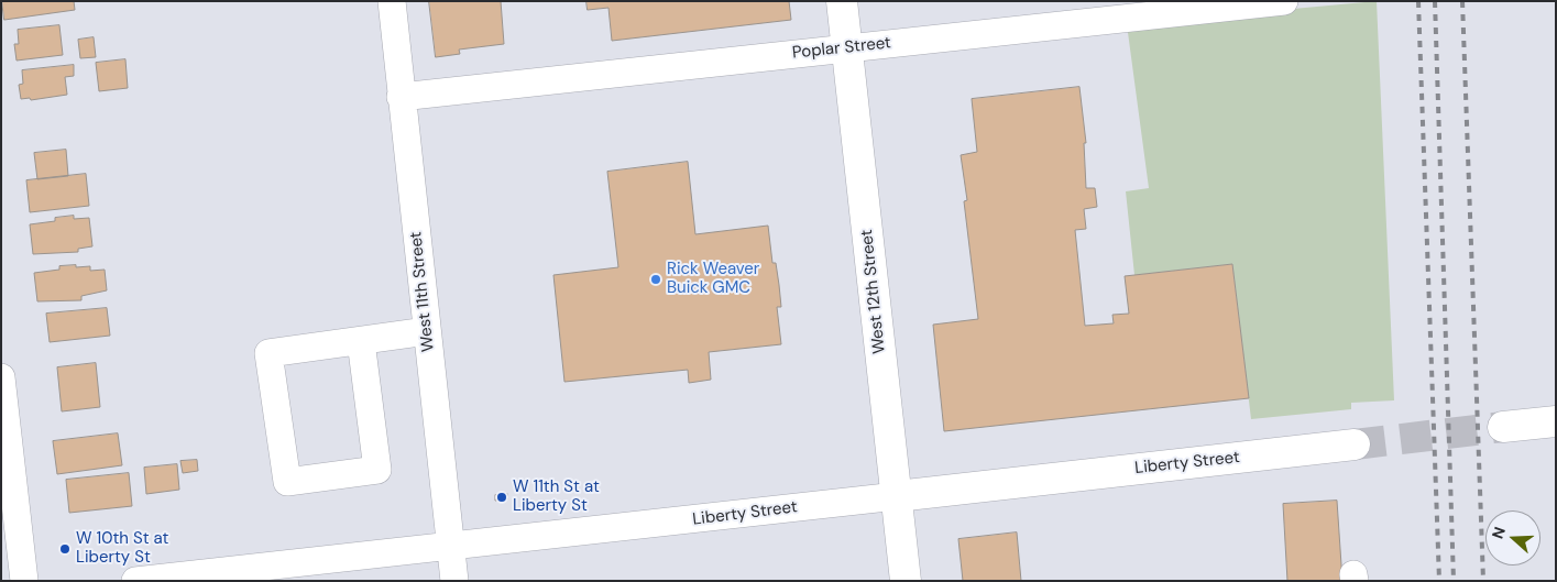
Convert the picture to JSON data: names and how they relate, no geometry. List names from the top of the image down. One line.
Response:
{"streets":{"main road":["West 12th Street","Liberty Street"],"street":["Poplar Street","West 11th Street"]},"crossings":[["Poplar Street","West 11th Street"],["Poplar Street","West 12th Street"],["West 11th Street","Liberty Street"],["West 12th Street","Liberty Street"]],"places":["Rick Weaver Buick GMC","W 11th St at Liberty St","W 10th St at Liberty St"],"north":"left"}
